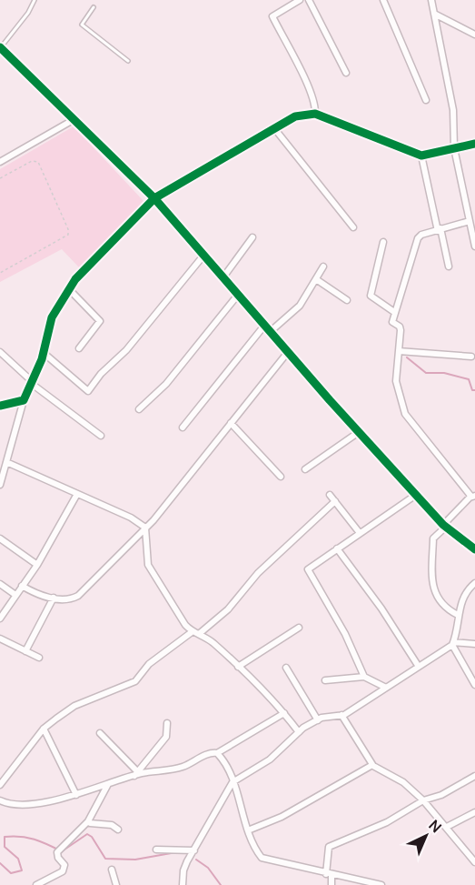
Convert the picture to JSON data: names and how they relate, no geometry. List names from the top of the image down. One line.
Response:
{"north":"top right"}
